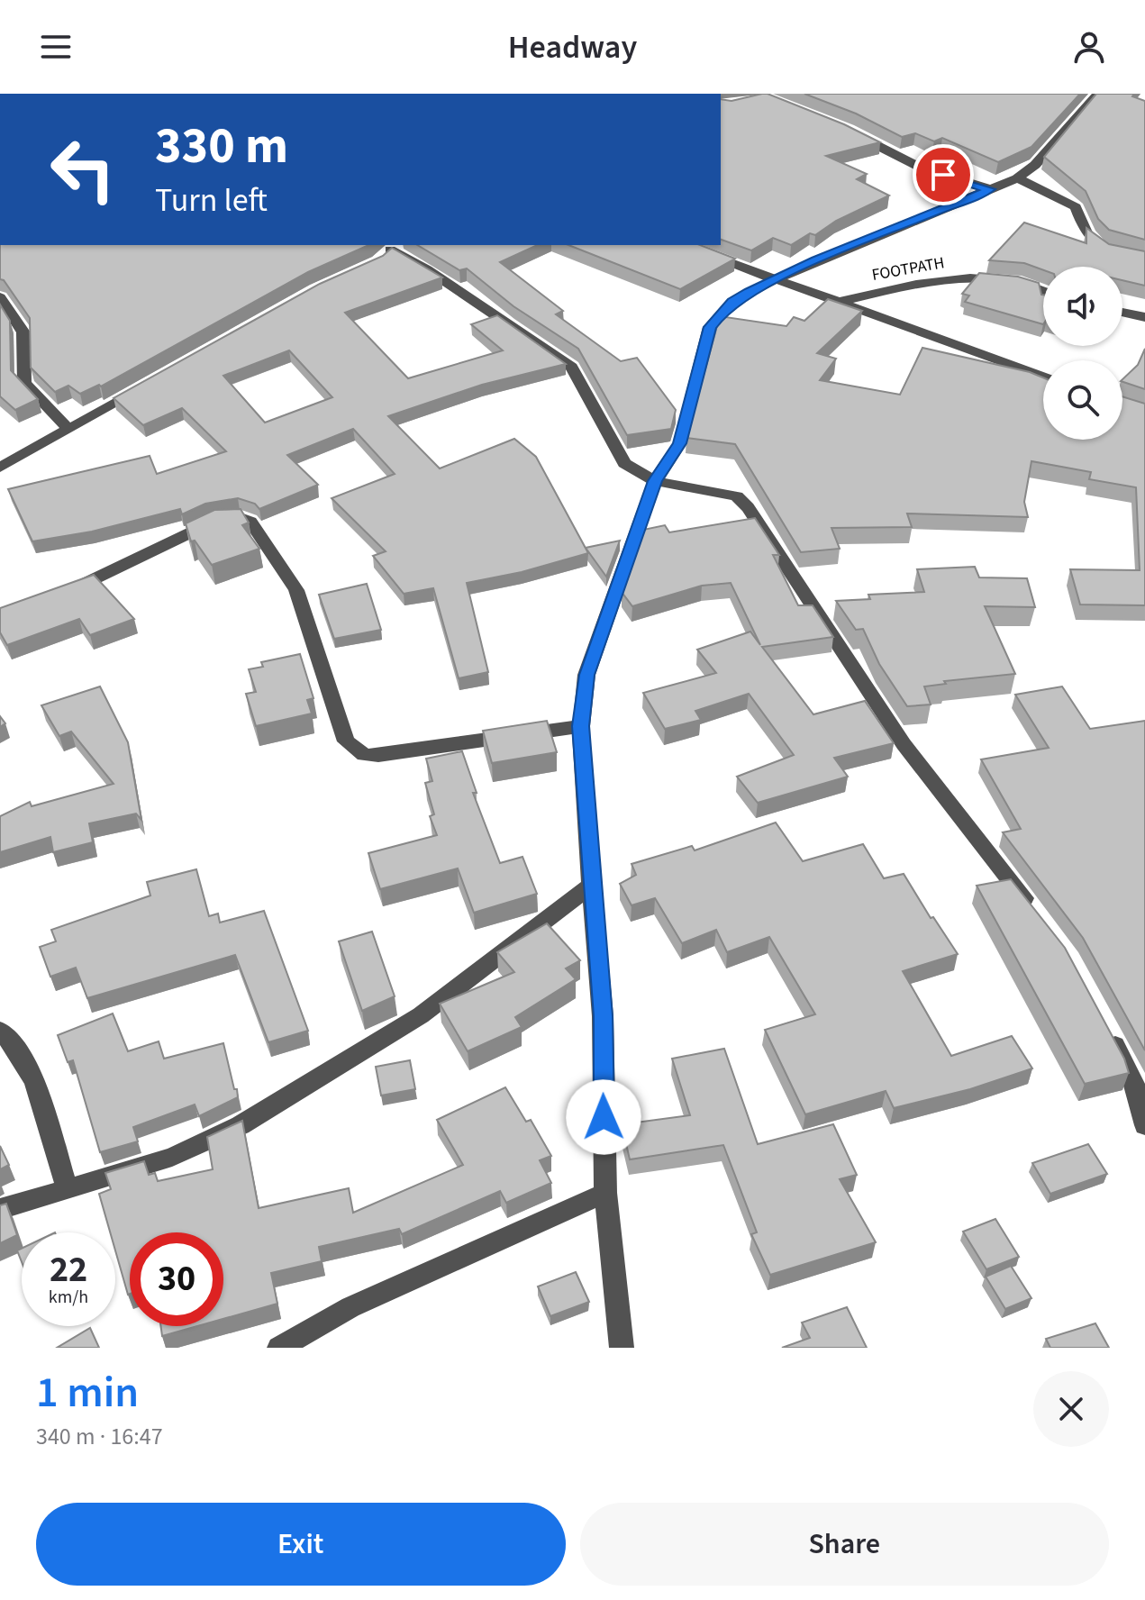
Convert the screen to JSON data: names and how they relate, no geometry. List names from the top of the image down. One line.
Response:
{"streets":{"street":["FOOTPATH"]},"page":{"header":"Headway","turn":["330 m","Turn left"],"speed":"22 km/h","limit":"30","heading":["1 min","340 m · 16:47"],"buttons":["Exit","Share"]}}
